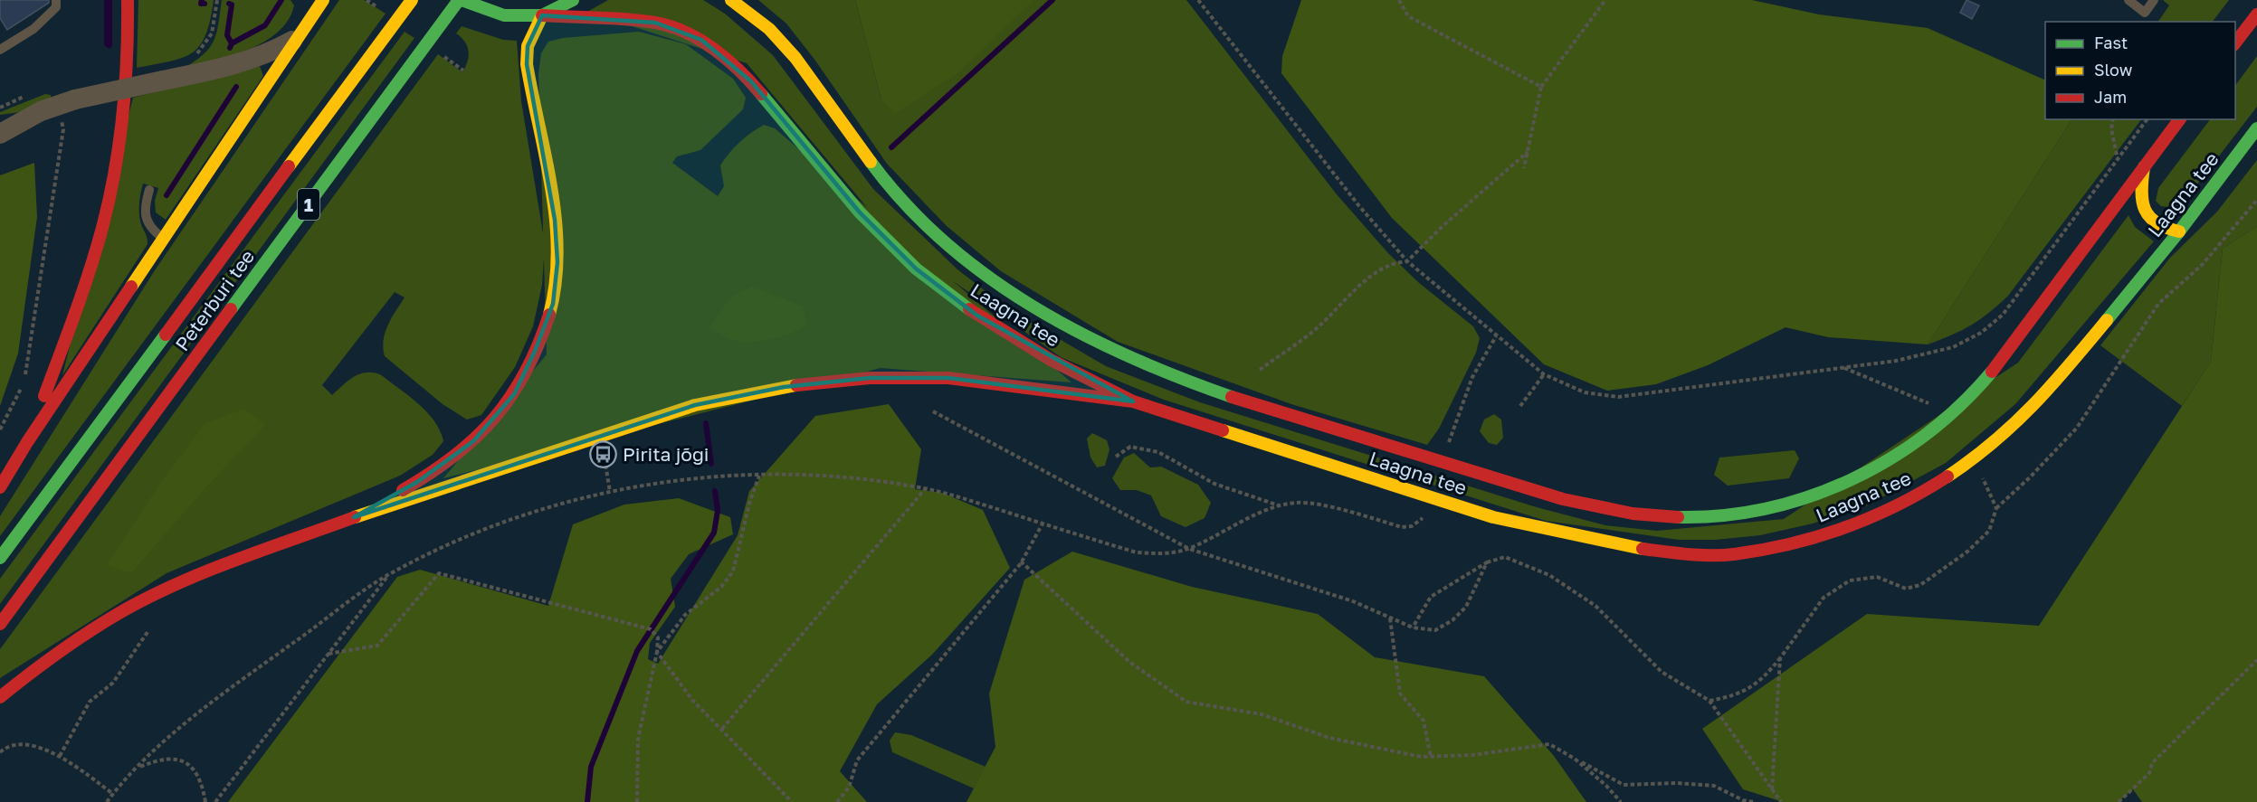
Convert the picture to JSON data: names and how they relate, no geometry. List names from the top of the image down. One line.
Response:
{"streets":{"main road":["Laagna tee","1","Peterburi tee"]},"crossings":[["Laagna tee","Peterburi tee"]],"places":{"bus stop":["Pirita jõgi"]},"legend":["Fast","Slow","Jam"]}
